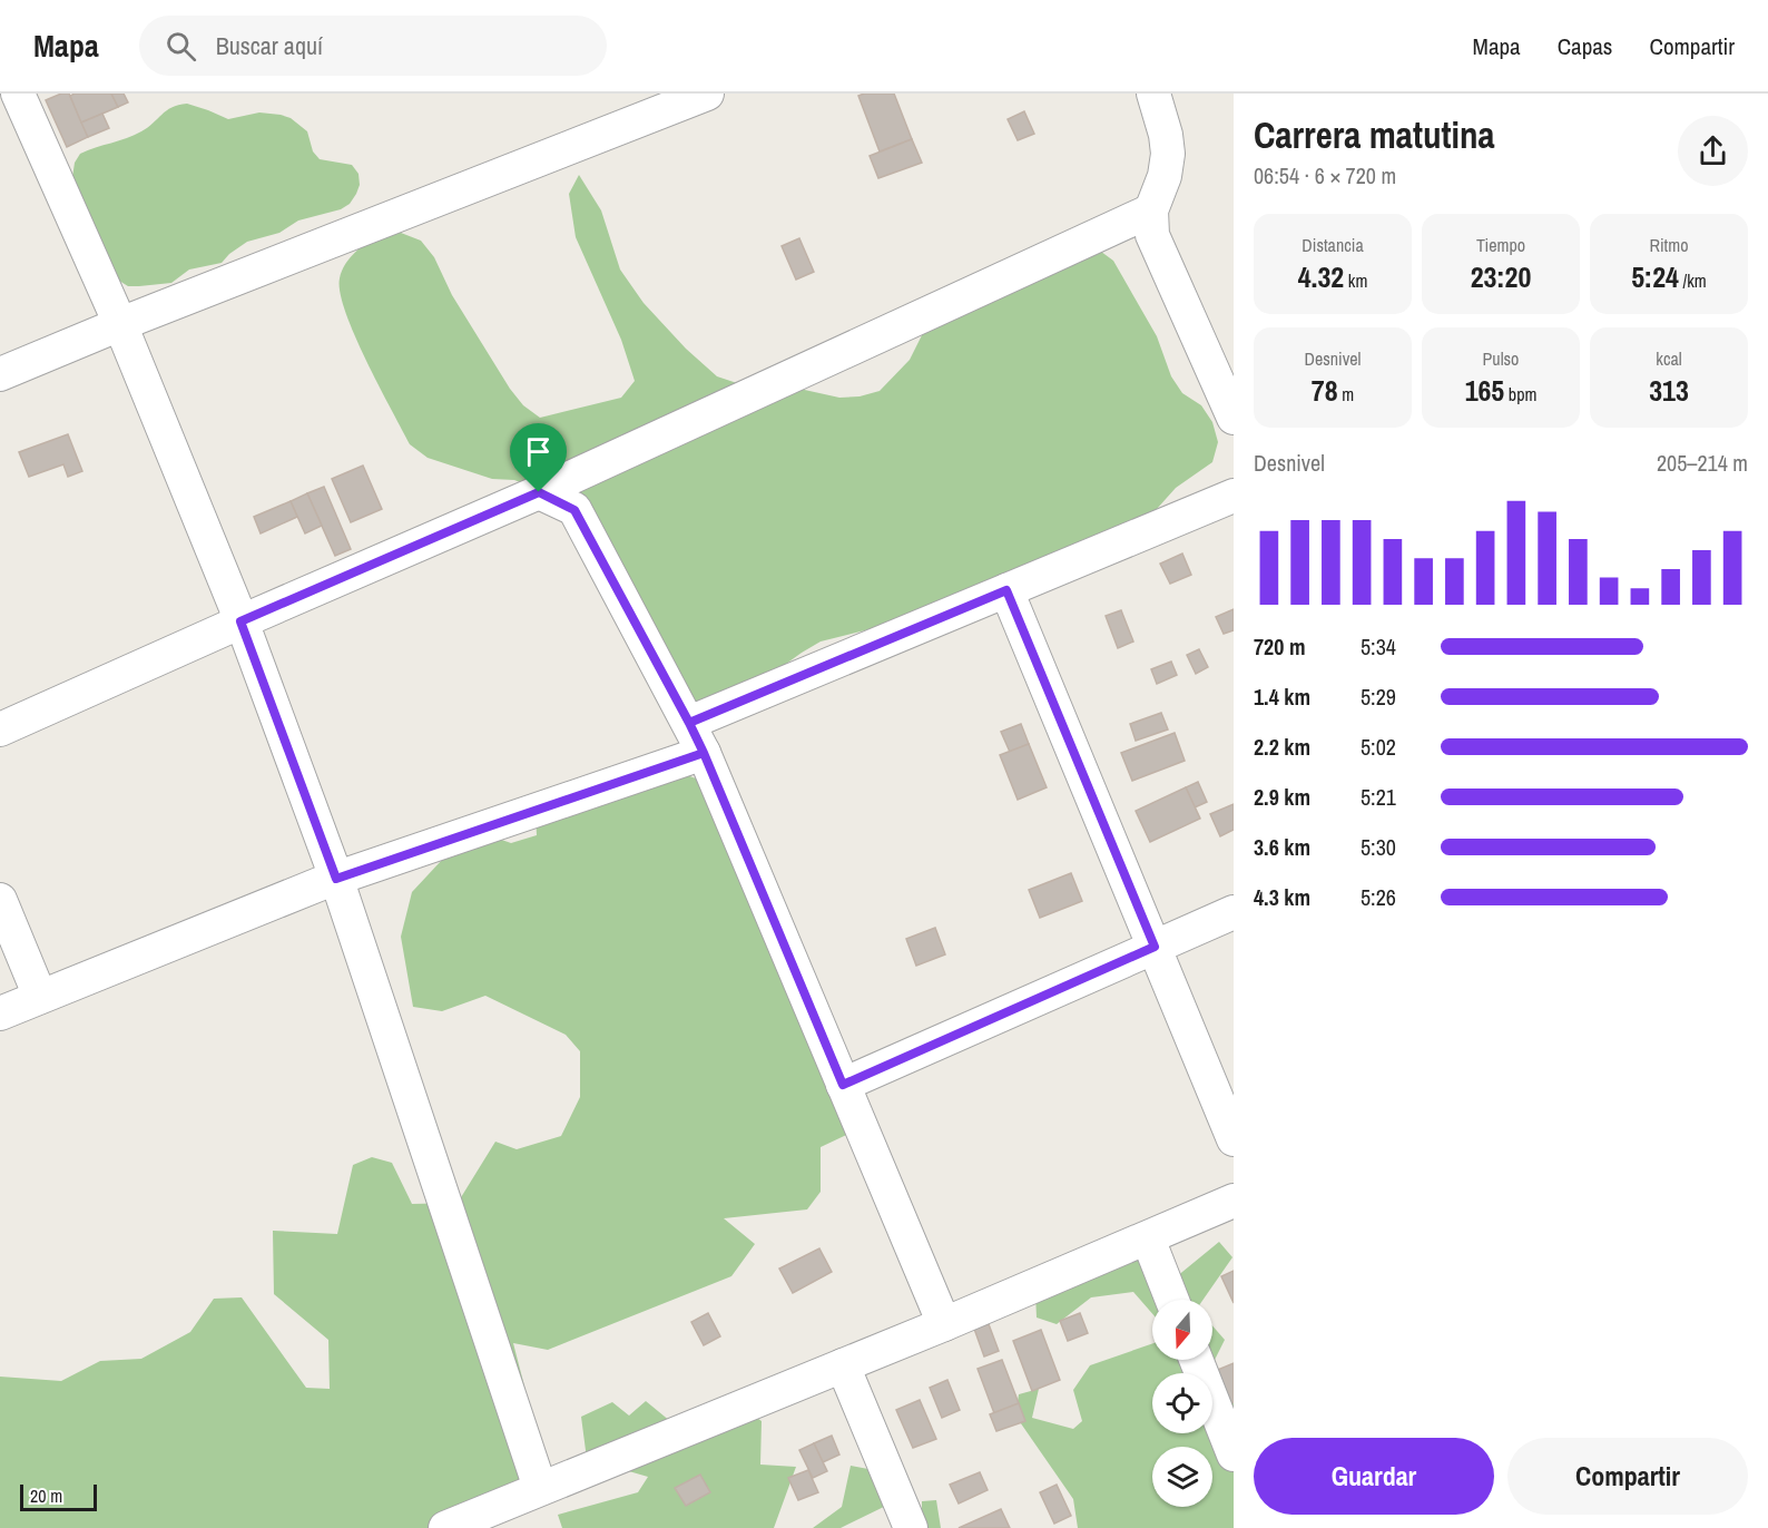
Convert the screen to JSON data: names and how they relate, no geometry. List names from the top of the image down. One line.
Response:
{"scale_bar":"20 m","north":"bottom","page":{"header":"Mapa","search":"Buscar aquí","nav":["Mapa","Capas","Compartir"],"heading":["Carrera matutina","06:54 · 6 × 720 m"],"stats":[["Distancia","4.32 km"],["Tiempo","23:20"],["Ritmo","5:24 /km"],["Desnivel","78 m"],["Pulso","165 bpm"],["kcal","313"]],"chart":["Desnivel","205–214 m"],"list":[{"name":"720 m","note":"5:34"},{"name":"1.4 km","note":"5:29"},{"name":"2.2 km","note":"5:02"},{"name":"2.9 km","note":"5:21"},{"name":"3.6 km","note":"5:30"},{"name":"4.3 km","note":"5:26"}],"buttons":["Guardar","Compartir"],"scale":"20 m"}}
